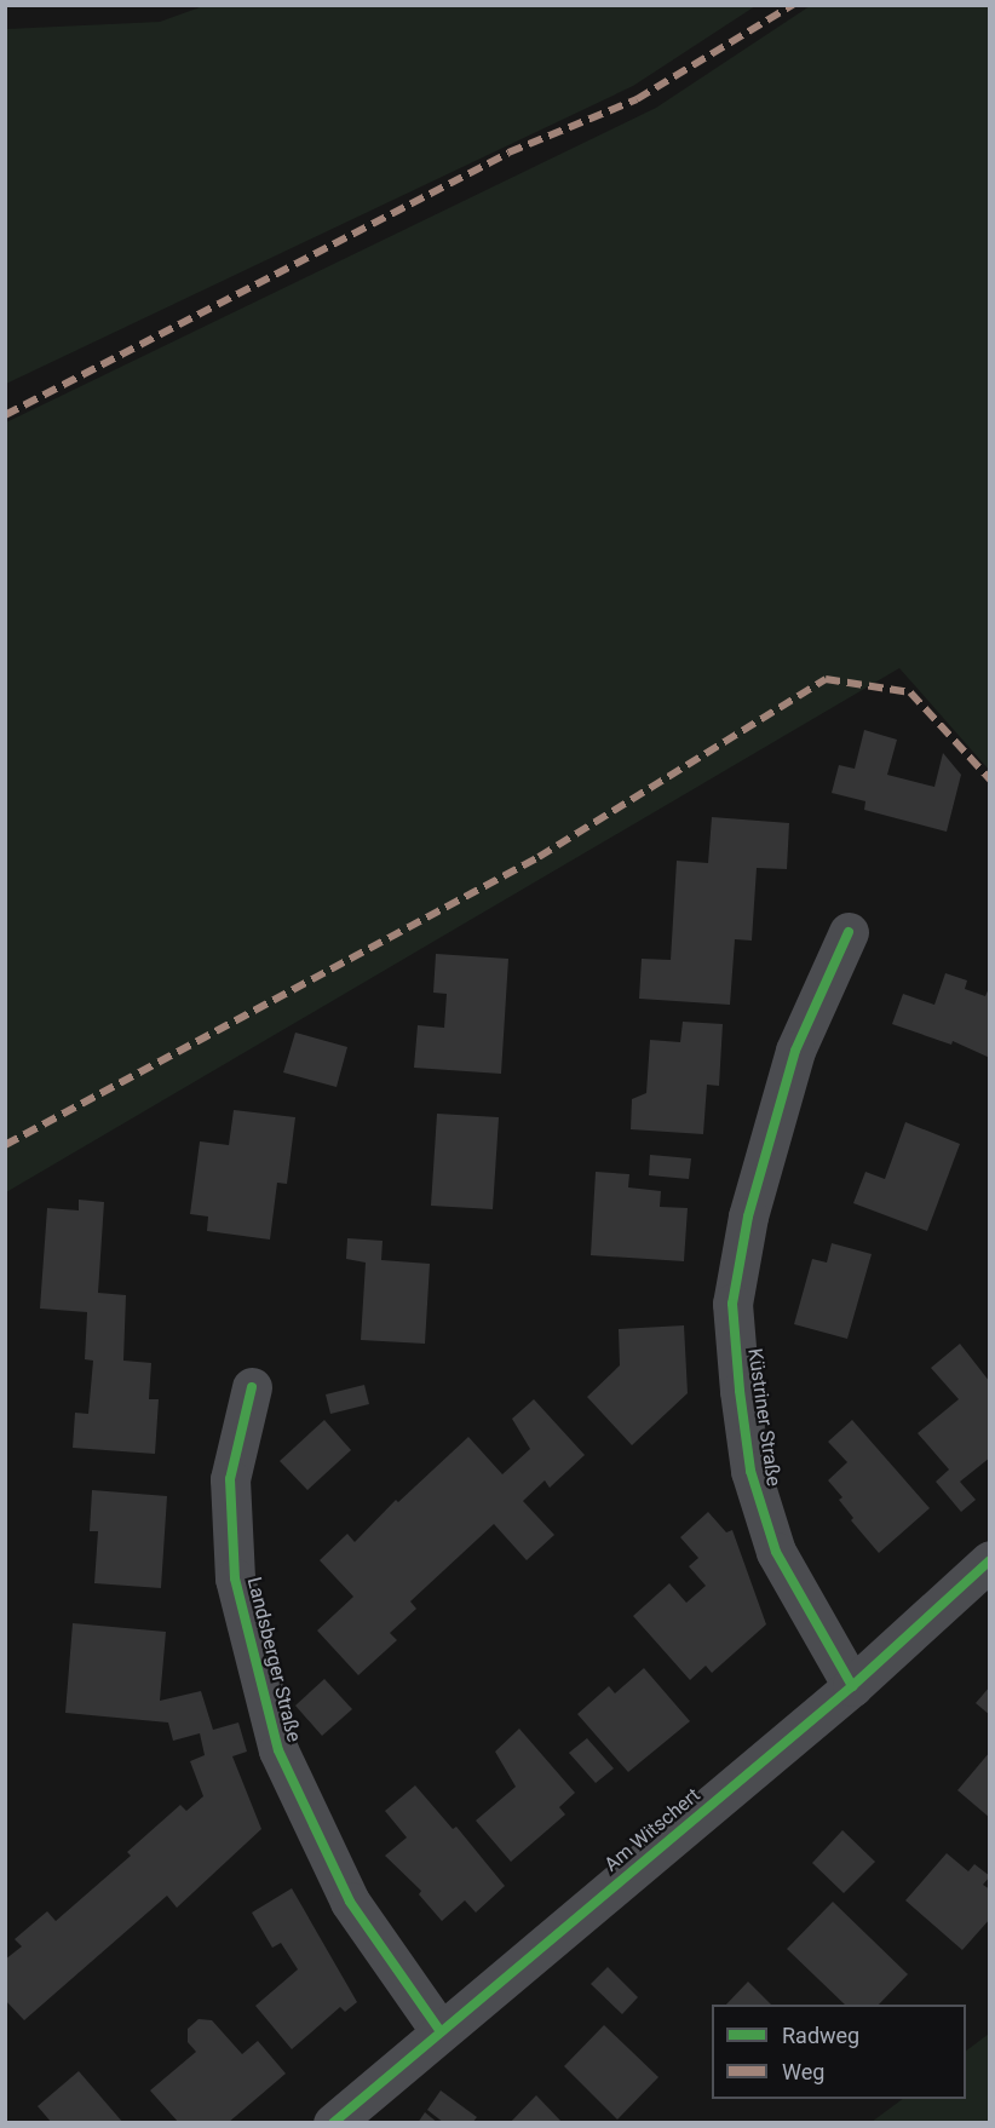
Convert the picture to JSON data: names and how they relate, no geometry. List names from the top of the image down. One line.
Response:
{"streets":{"street":["Küstriner Straße","Landsberger Straße","Am Witschert"]},"crossings":[["Küstriner Straße","Am Witschert"],["Landsberger Straße","Am Witschert"]],"legend":["Radweg","Weg"]}
